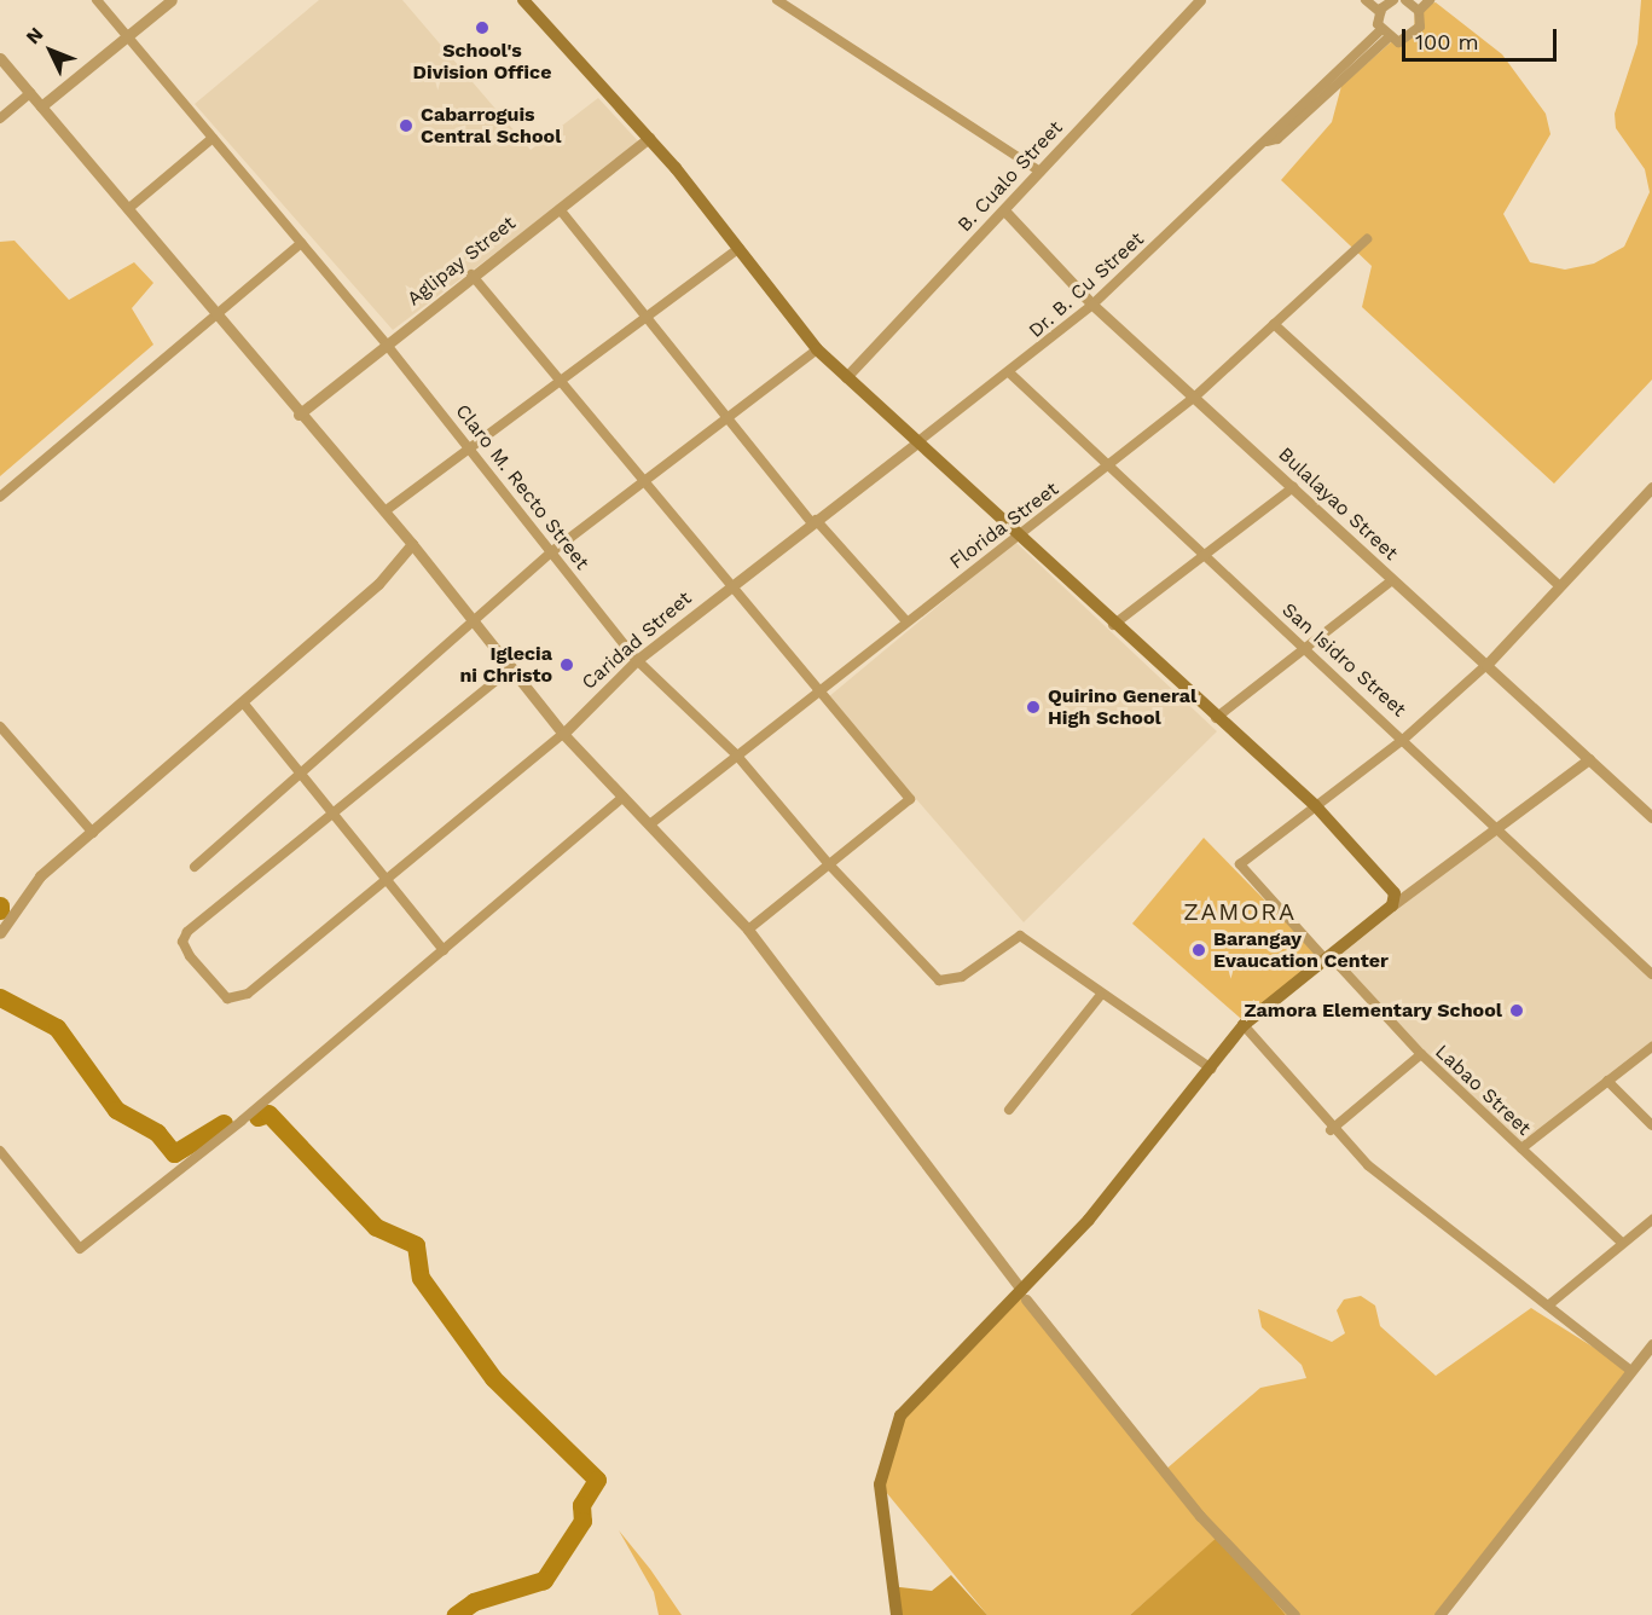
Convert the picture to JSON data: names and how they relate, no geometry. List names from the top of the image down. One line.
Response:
{"streets":{"street":["B. Cualo Street","Aglipay Street","Dr. B. Cu Street","Claro M. Recto Street","Bulalayao Street","Florida Street","Caridad Street","San Isidro Street","Labao Street"]},"crossings":[["B. Cualo Street","Bulalayao Street"],["Aglipay Street","Claro M. Recto Street"],["Dr. B. Cu Street","Bulalayao Street"],["Dr. B. Cu Street","Caridad Street"],["Dr. B. Cu Street","San Isidro Street"],["Claro M. Recto Street","Florida Street"],["Claro M. Recto Street","Caridad Street"],["Bulalayao Street","Florida Street"],["Florida Street","San Isidro Street"]],"districts":["ZAMORA"],"places":["School's Division Office","Cabarroguis Central School","Iglecia ni Christo","Quirino General High School","Barangay Evaucation Center","Zamora Elementary School"],"scale_bar":"100 m","north":"top left"}
